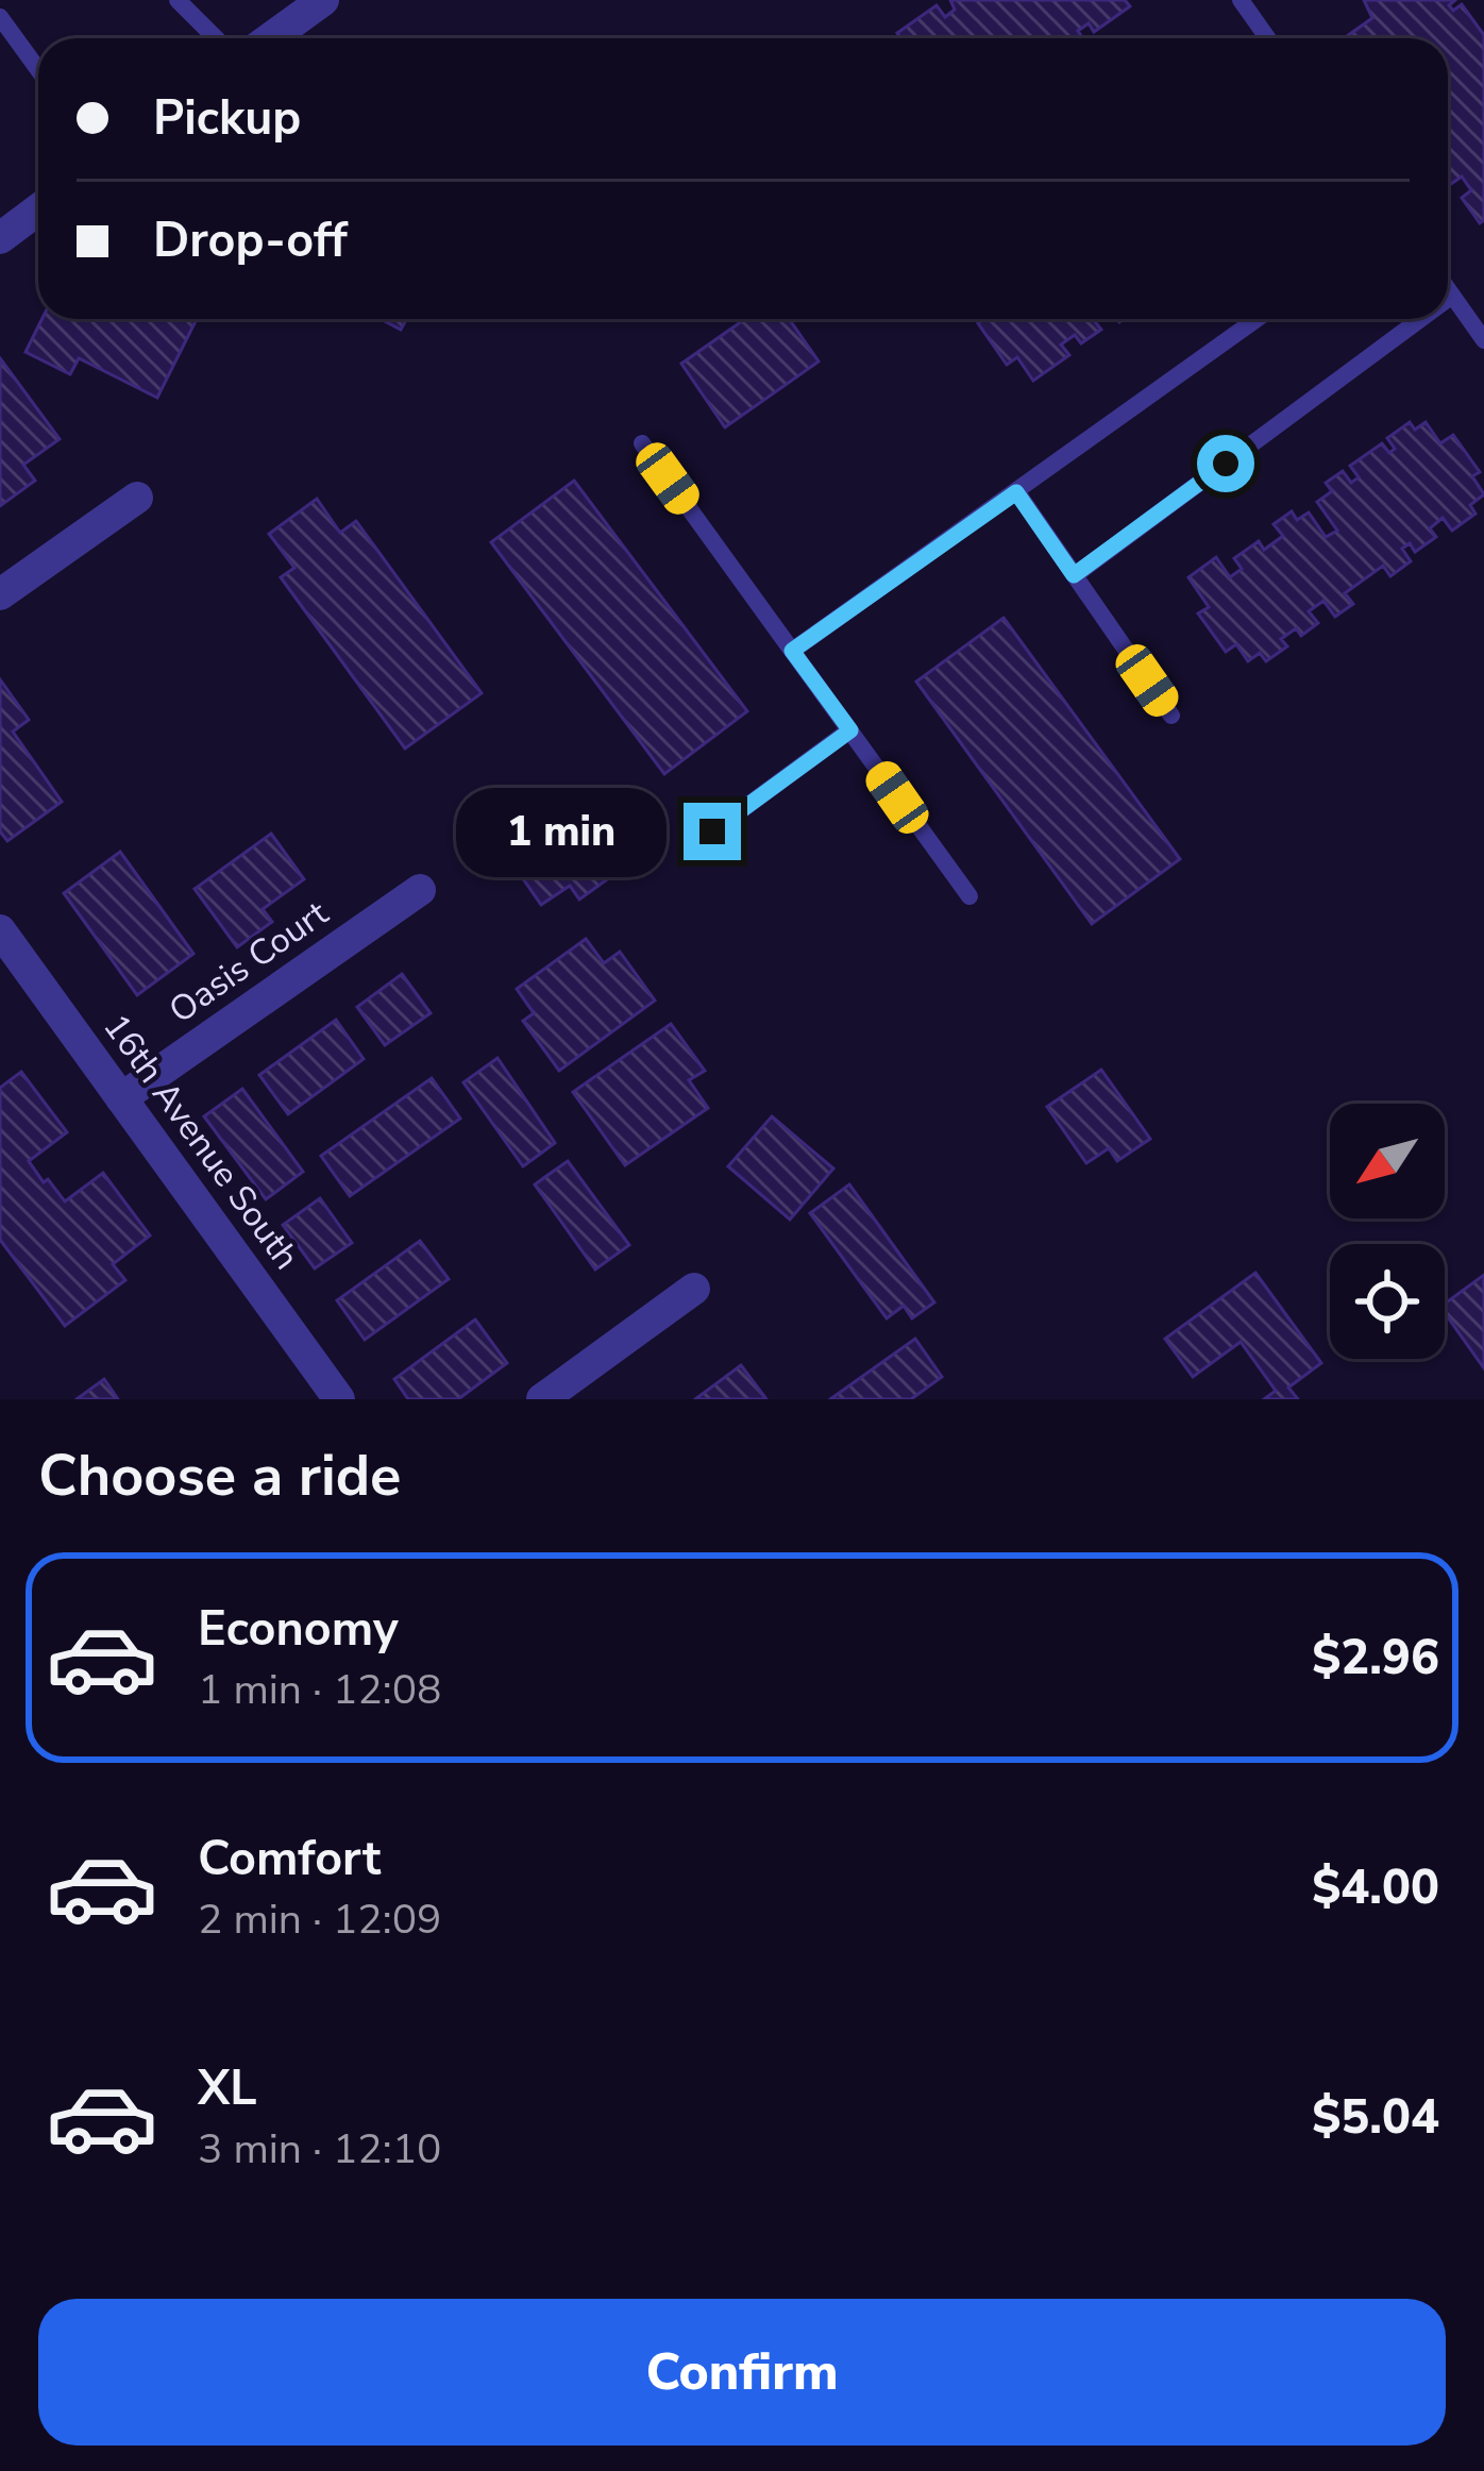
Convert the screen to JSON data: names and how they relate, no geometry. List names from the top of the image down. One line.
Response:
{"streets":{"street":["Oasis Court","16th Avenue South"]},"crossings":[["Oasis Court","16th Avenue South"]],"north":"bottom left","page":{"banner":["Pickup","Drop-off"],"bubble":"1 min","heading":"Choose a ride","list":[{"name":"Economy","note":"1 min · 12:08","value":"$2.96"},{"name":"Comfort","note":"2 min · 12:09","value":"$4.00"},{"name":"XL","note":"3 min · 12:10","value":"$5.04"}],"buttons":"Confirm"}}
